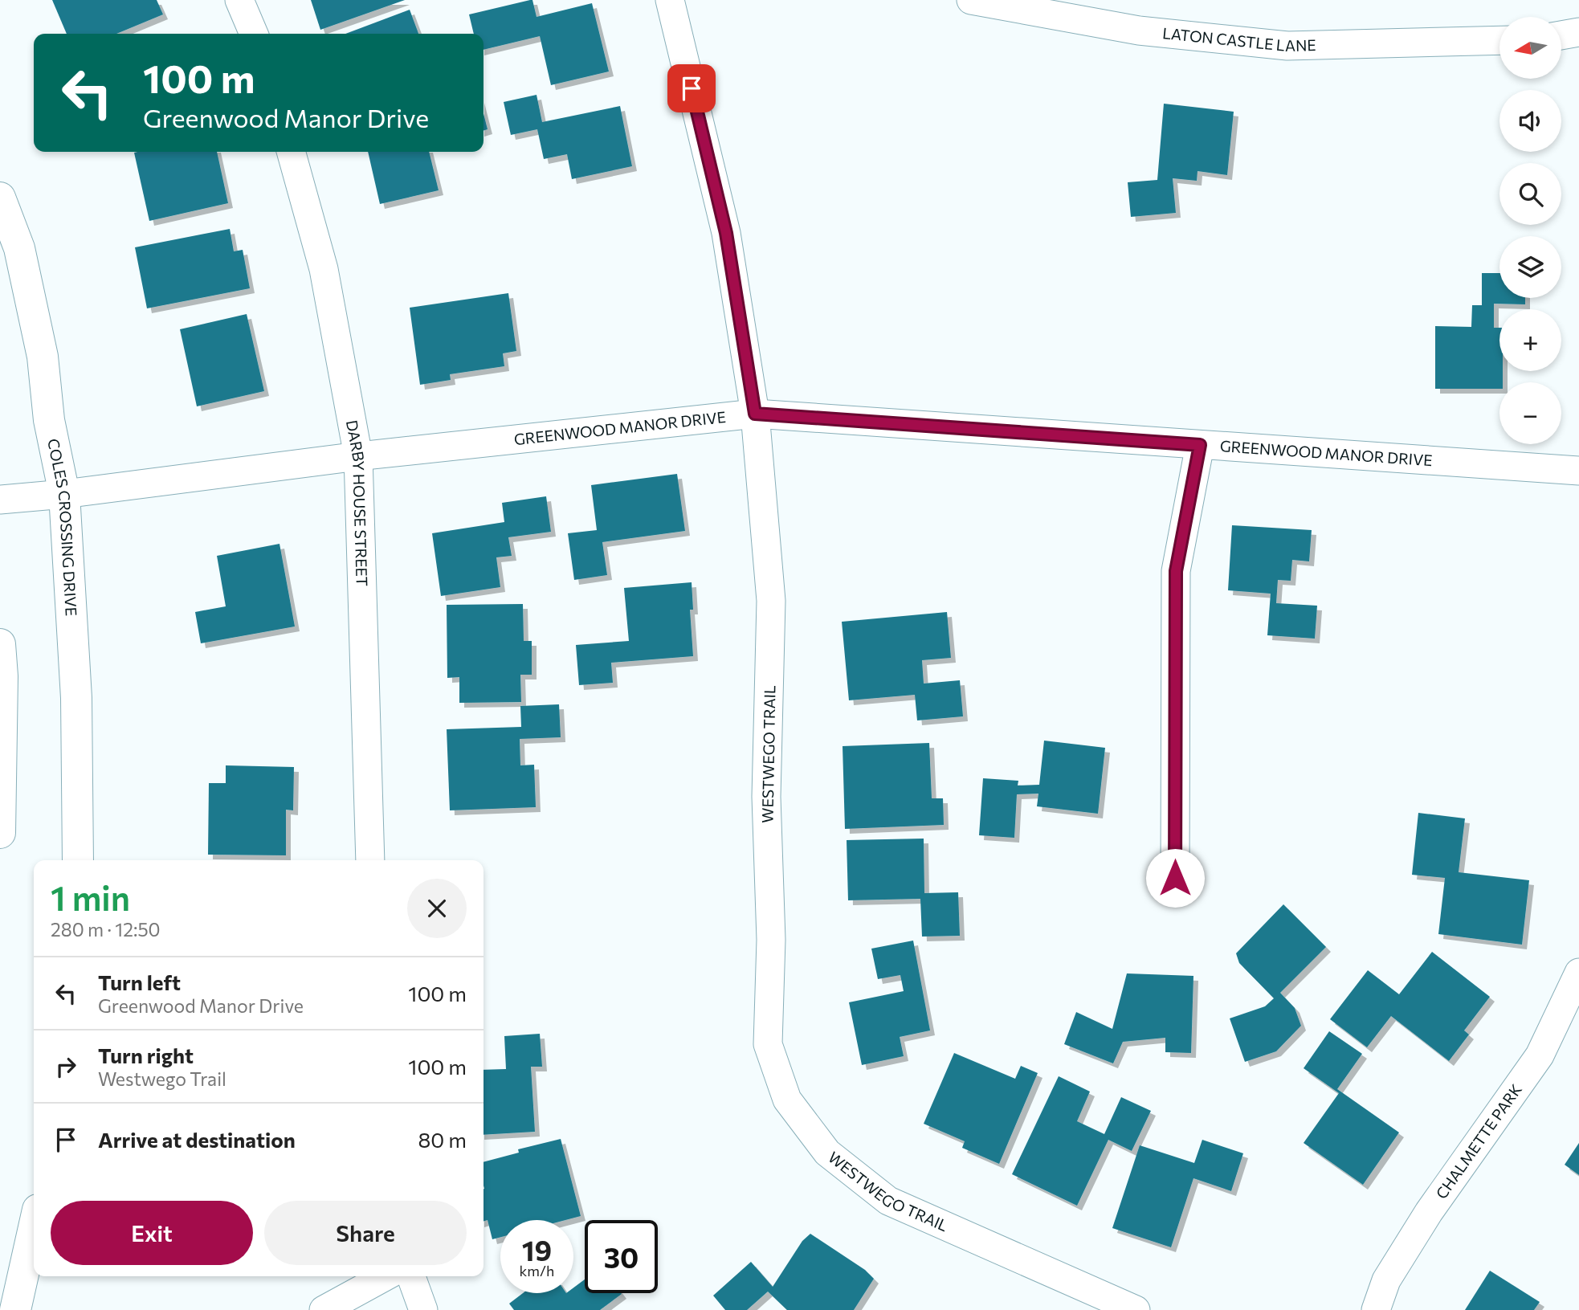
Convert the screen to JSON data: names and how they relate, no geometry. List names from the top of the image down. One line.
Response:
{"streets":{"street":["LATON CASTLE LANE","GREENWOOD MANOR DRIVE","DARBY HOUSE STREET","COLES CROSSING DRIVE","WESTWEGO TRAIL","CHALMETTE PARK"]},"crossings":[["GREENWOOD MANOR DRIVE","DARBY HOUSE STREET"],["GREENWOOD MANOR DRIVE","COLES CROSSING DRIVE"],["GREENWOOD MANOR DRIVE","WESTWEGO TRAIL"]],"north":"left","page":{"map_buttons":["+","−"],"turn":["100 m","Greenwood Manor Drive"],"heading":["1 min","280 m · 12:50"],"list":[{"name":"Turn left","note":"Greenwood Manor Drive","value":"100 m"},{"name":"Turn right","note":"Westwego Trail","value":"100 m"},{"name":"Arrive at destination","value":"80 m"}],"buttons":["Exit","Share"],"speed":"19 km/h","limit":"30"}}
